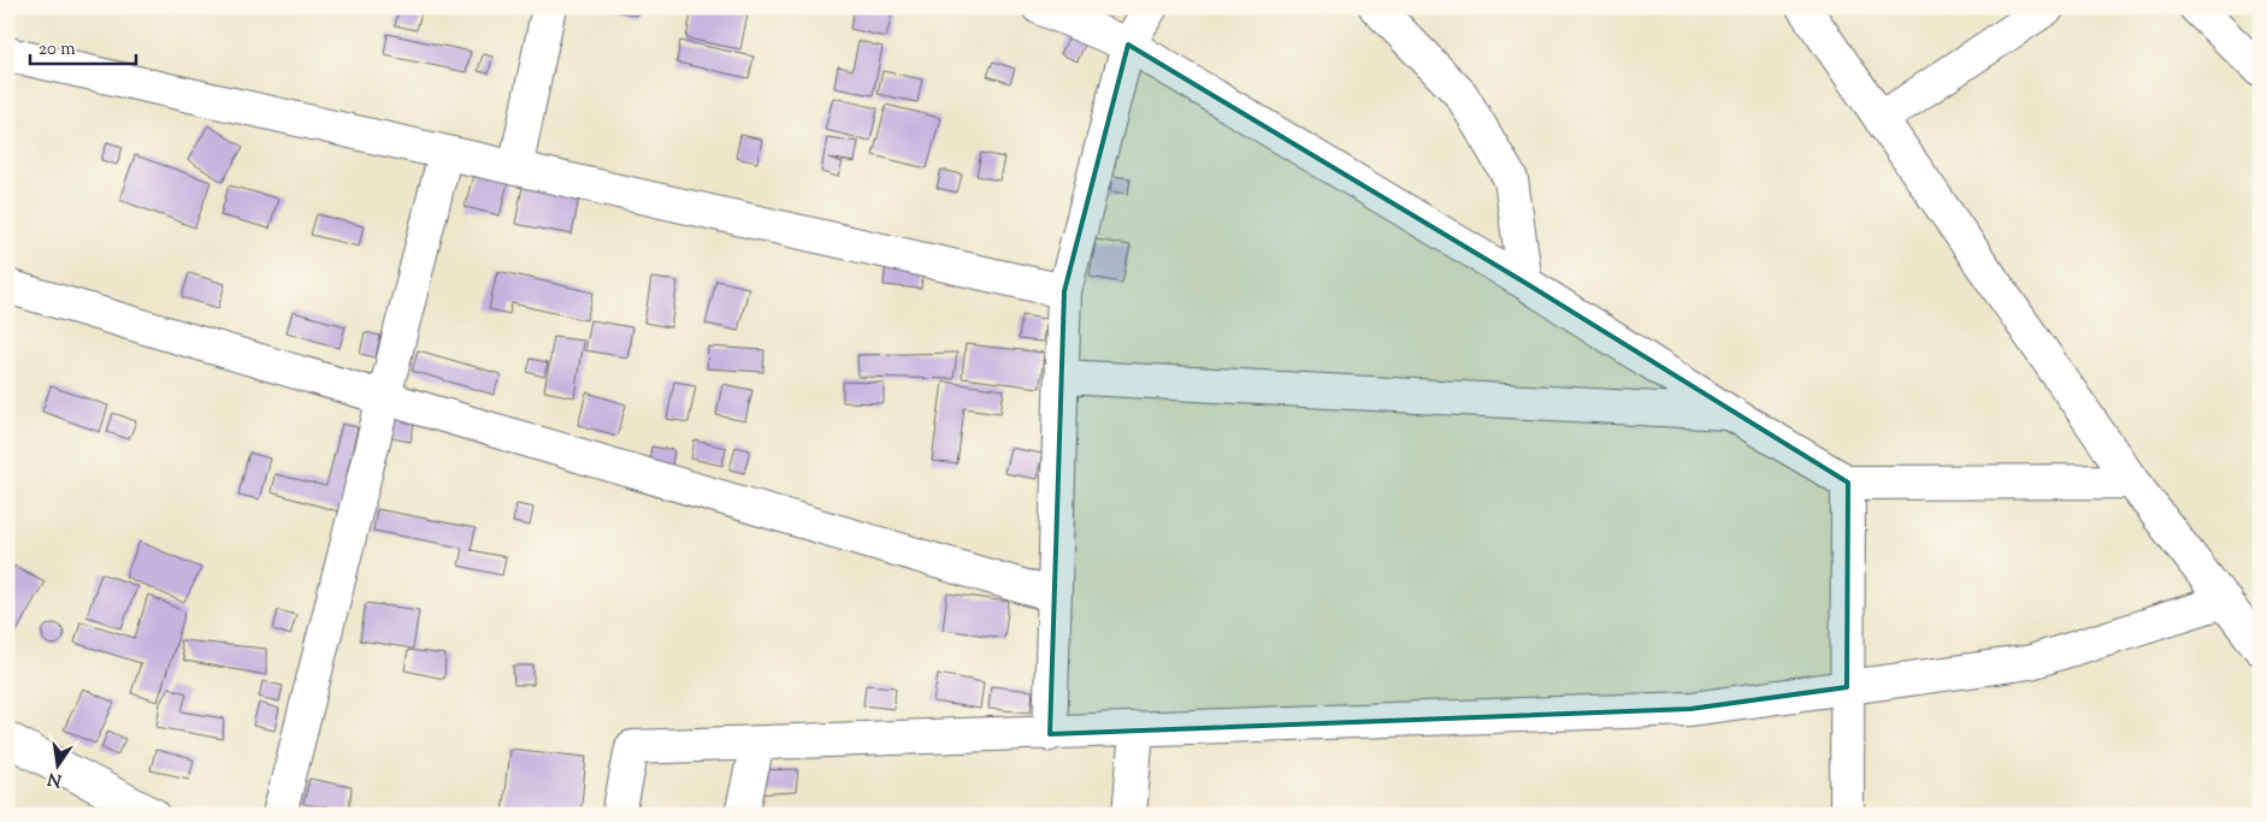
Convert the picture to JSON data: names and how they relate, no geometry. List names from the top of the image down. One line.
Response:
{"scale_bar":"20 m","north":"bottom"}
